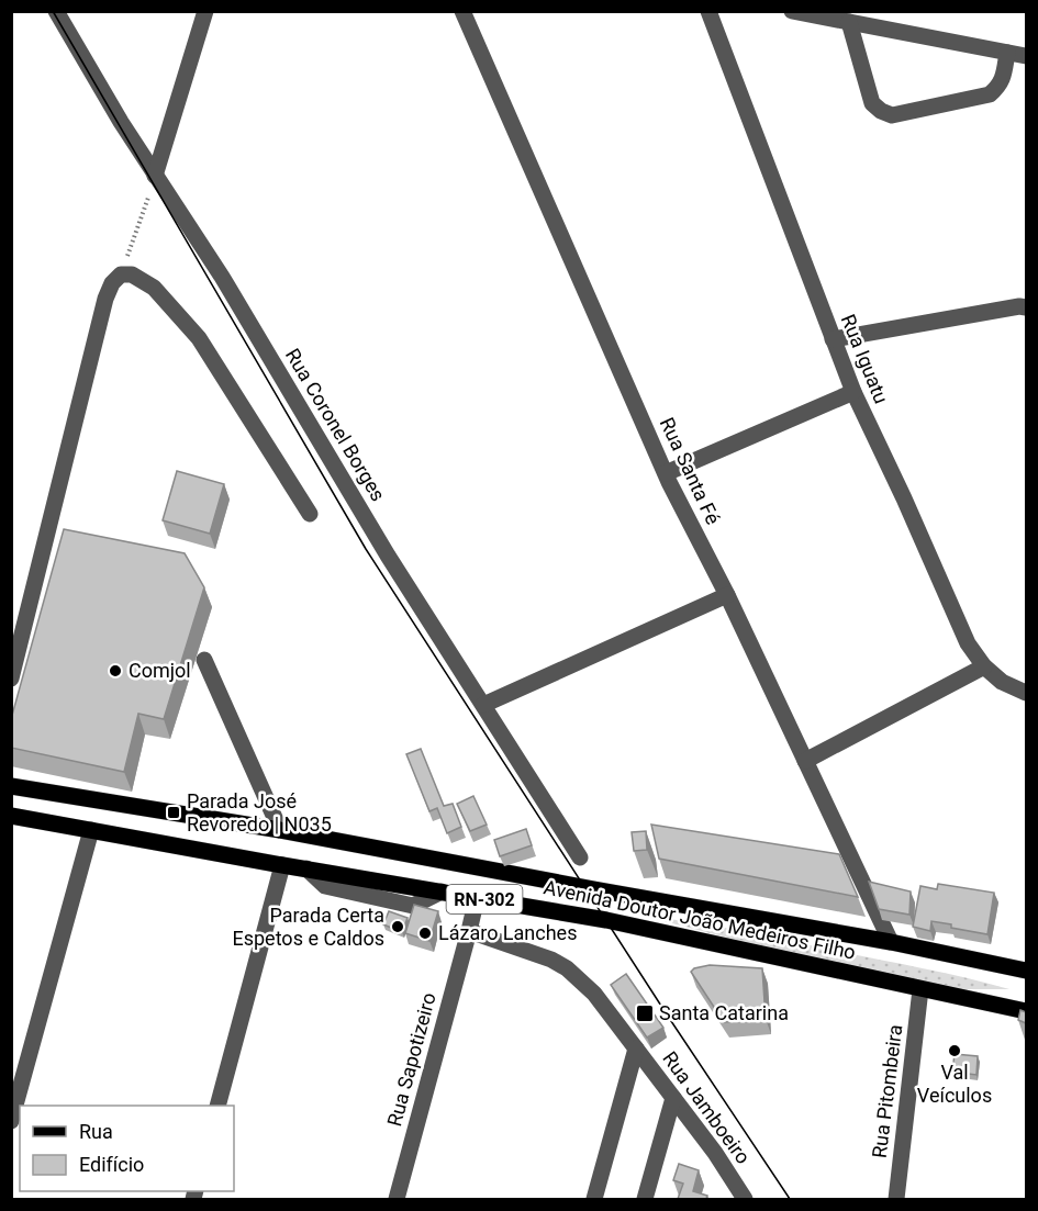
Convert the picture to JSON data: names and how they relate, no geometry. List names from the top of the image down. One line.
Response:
{"streets":{"main road":["RN-302","Avenida Doutor João Medeiros Filho"],"street":["Rua Iguatu","Rua Coronel Borges","Rua Santa Fé","Rua Sapotizeiro","Rua Pitombeira","Rua Jamboeiro"]},"crossings":[["Rua Santa Fé","Avenida Doutor João Medeiros Filho"],["Avenida Doutor João Medeiros Filho","Rua Pitombeira"],["Rua Sapotizeiro","Rua Jamboeiro"]],"places":{"other":["Comjol","Parada Certa Espetos e Caldos","Lázaro Lanches","Val Veículos"],"transit":["Parada José Revoredo | N035","Santa Catarina"]},"legend":["Rua","Edifício"]}
